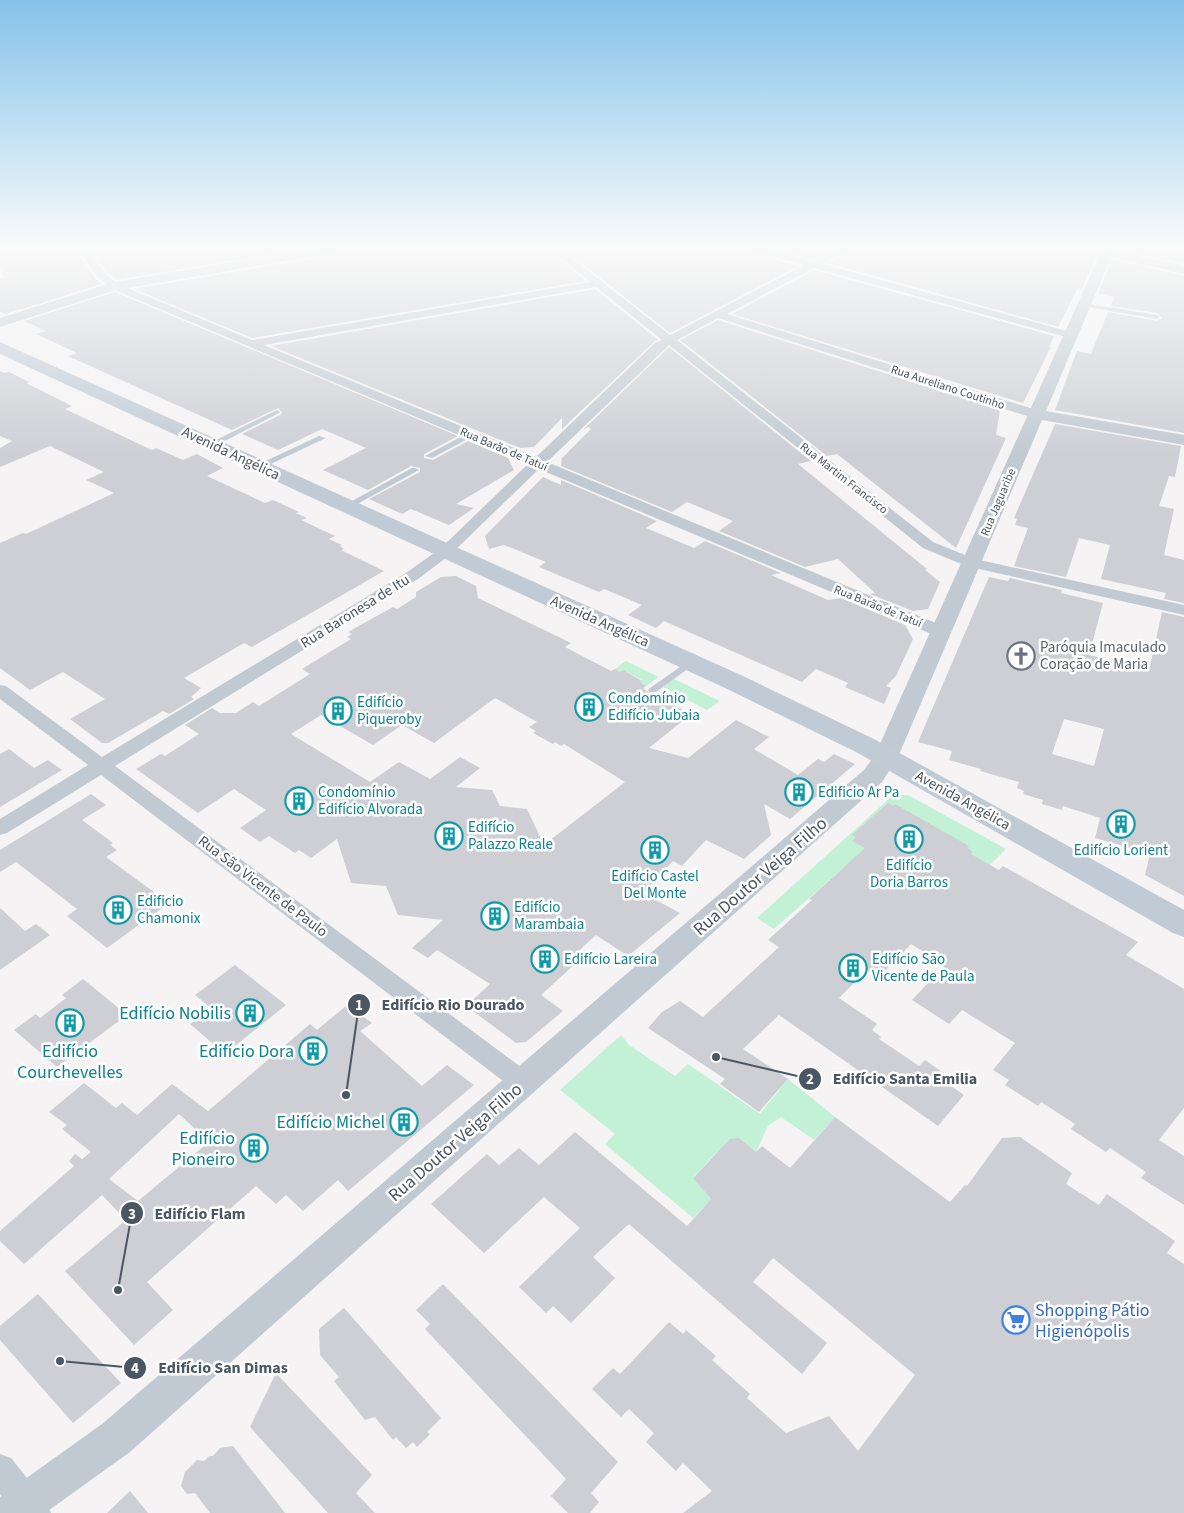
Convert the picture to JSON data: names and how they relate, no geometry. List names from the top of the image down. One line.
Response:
{"streets":{"main road":["Avenida Angélica"],"street":["Rua Aureliano Coutinho","Rua Barão de Tatuí","Rua Martim Francisco","Rua Jaguaribe","Rua Baronesa de Itu","Rua Doutor Veiga Filho","Rua São Vicente de Paulo"]},"crossings":[["Rua Aureliano Coutinho","Rua Jaguaribe"],["Rua Barão de Tatuí","Rua Jaguaribe"],["Rua Barão de Tatuí","Rua Baronesa de Itu"],["Avenida Angélica","Rua Jaguaribe"],["Avenida Angélica","Rua Baronesa de Itu"],["Avenida Angélica","Rua Doutor Veiga Filho"],["Rua Martim Francisco","Rua Jaguaribe"],["Rua Martim Francisco","Rua Baronesa de Itu"],["Rua Jaguaribe","Rua Doutor Veiga Filho"],["Rua Baronesa de Itu","Rua São Vicente de Paulo"],["Rua Doutor Veiga Filho","Rua São Vicente de Paulo"]],"places":{"church":["Paróquia Imaculado Coração de Maria"],"building":["Condomínio Edifício Jubaia","Edifício Piqueroby","Edificio Ar Pa","Condomínio Edifício Alvorada","Edifício Lorient","Edifício Palazzo Reale","Edifício Doria Barros","Edifício Castel Del Monte","Edificio Chamonix","Edifício Marambaia","Edifício Lareira","Edifício São Vicente de Paula","Edifício Nobilis","Edifício Courchevelles","Edifício Dora","Edifício Michel","Edifício Pioneiro"],"other":["Edifício Santa Emilia","Edifício Rio Dourado","Edifício Flam","Edifício San Dimas"],"supermarket":["Shopping Pátio Higienópolis"]}}
